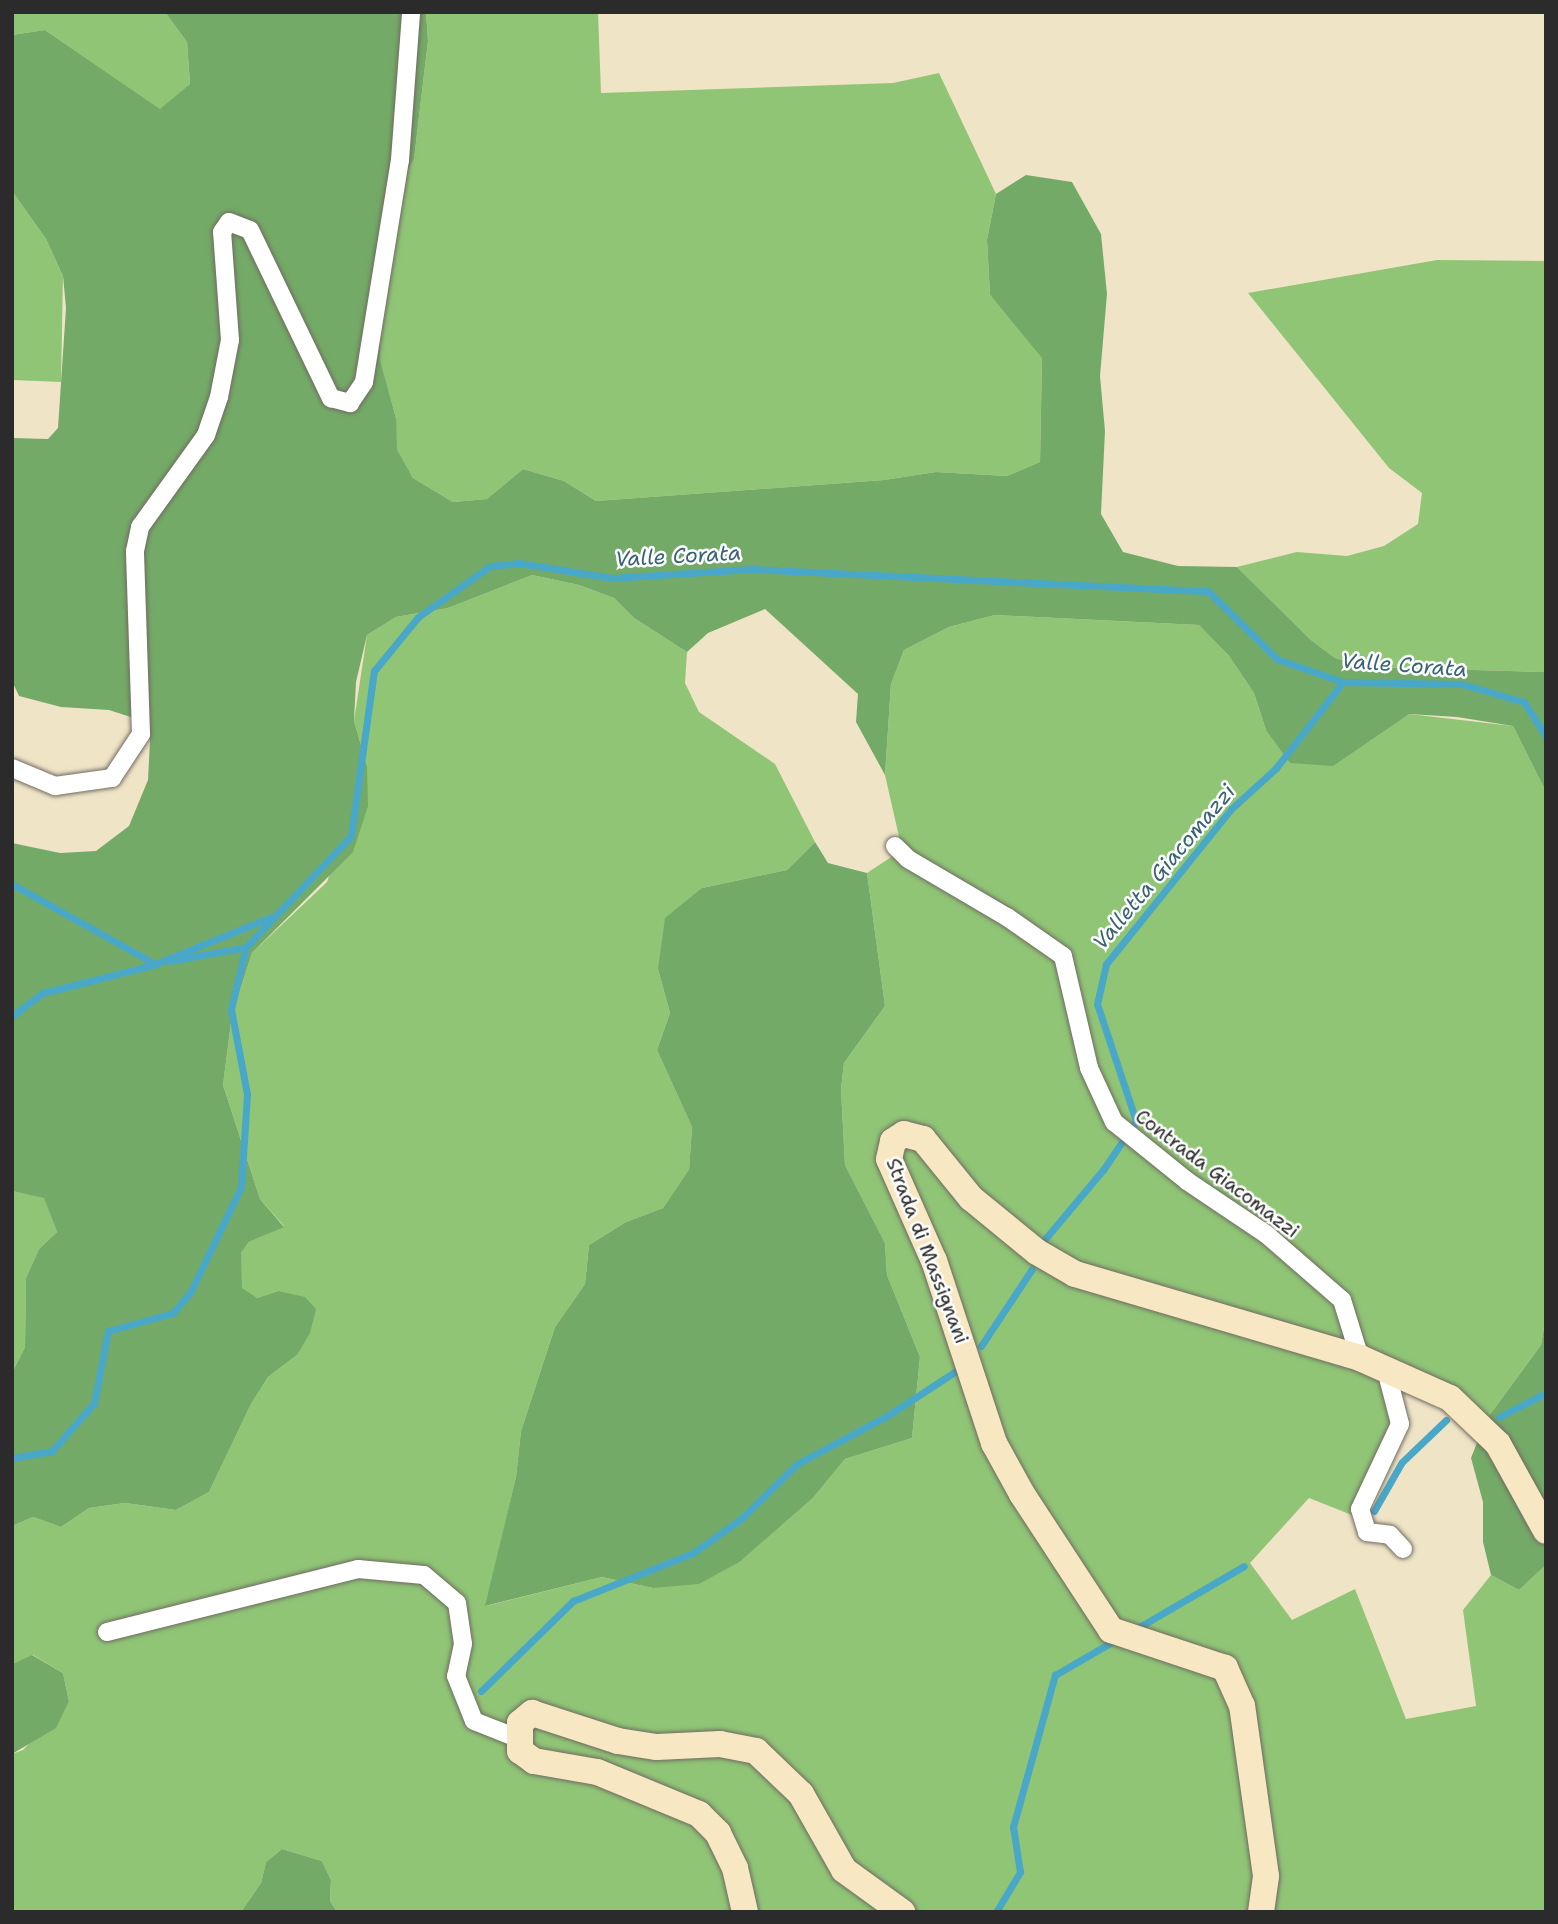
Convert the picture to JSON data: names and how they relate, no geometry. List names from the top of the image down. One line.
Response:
{"streets":{"street":["Contrada Giacomazzi","Strada di Massignani"]},"crossings":[["Contrada Giacomazzi","Strada di Massignani"]],"water":["Valle Corata","Valletta Giacomazzi"]}
